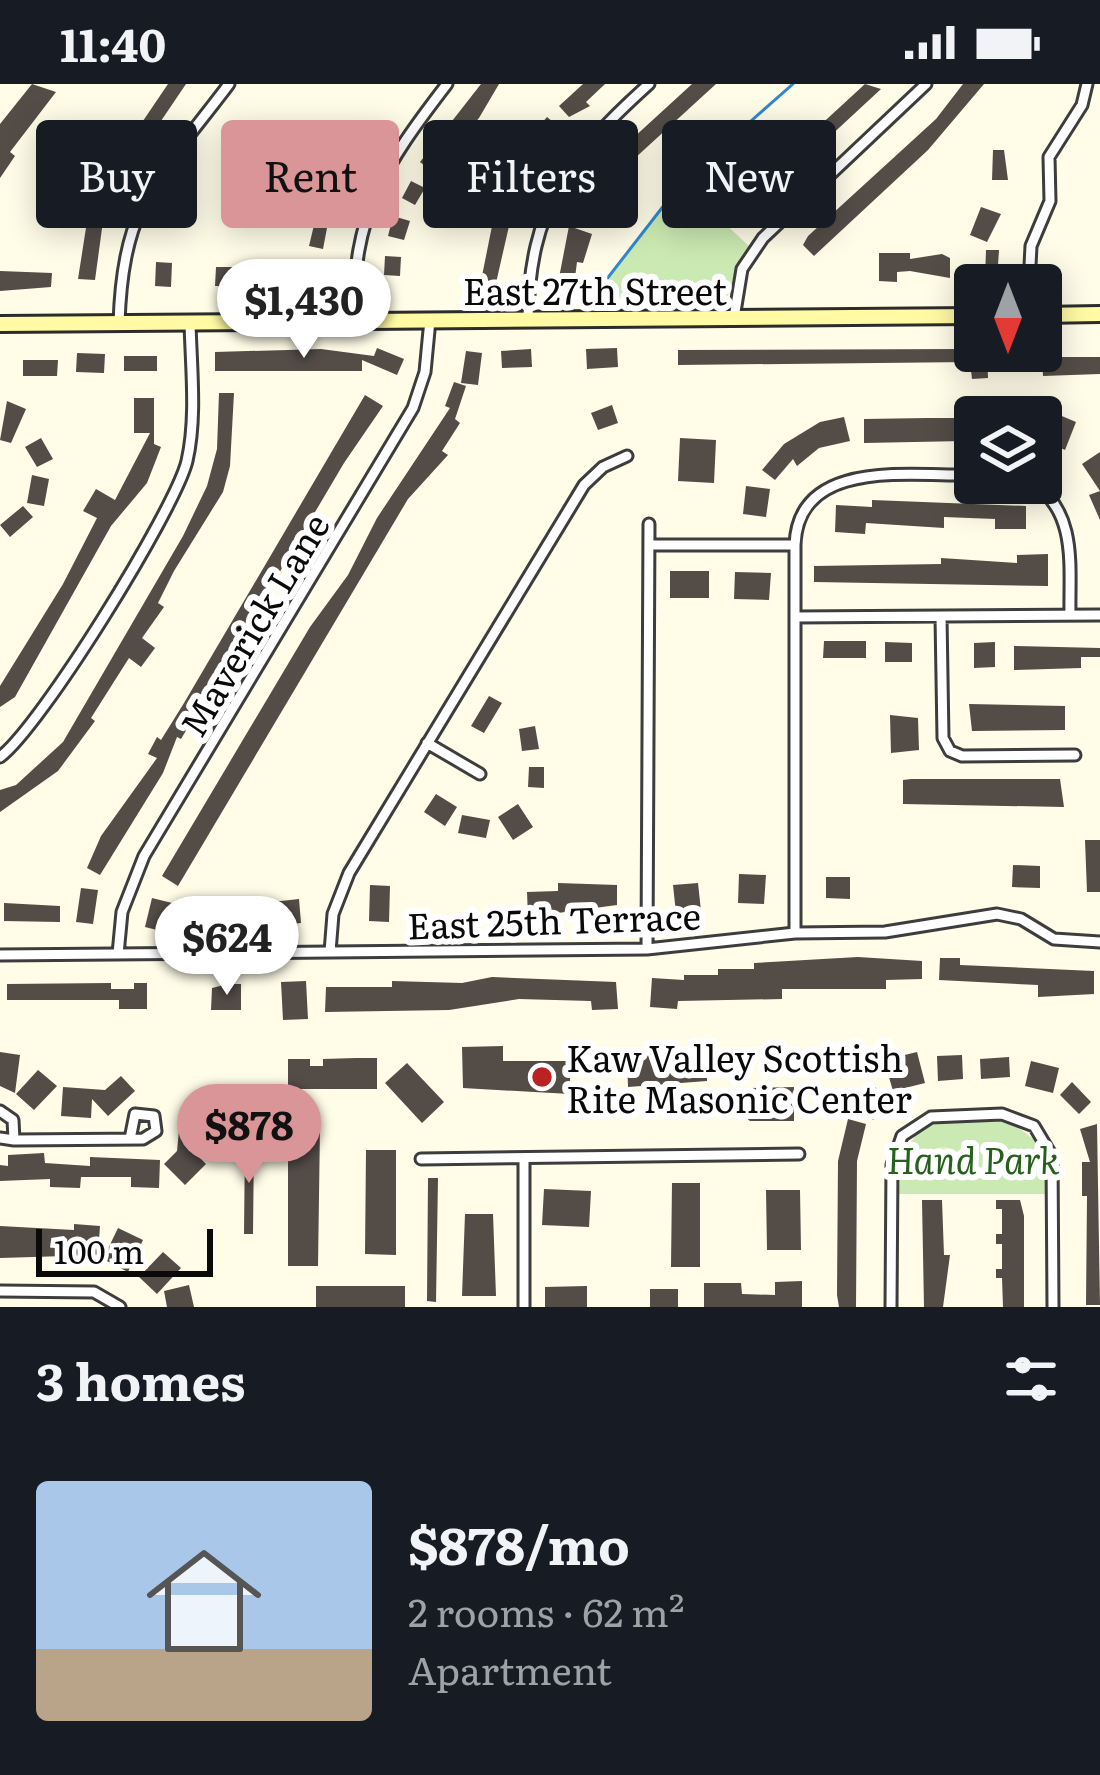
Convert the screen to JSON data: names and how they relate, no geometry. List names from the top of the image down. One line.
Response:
{"streets":{"street":["East 27th Street","Maverick Lane","East 25th Terrace"]},"crossings":[["East 27th Street","Maverick Lane"],["Maverick Lane","East 25th Terrace"]],"parks":["Hand Park"],"places":["Kaw Valley Scottish Rite Masonic Center"],"scale_bar":"100 m","north":"bottom","page":{"status":"11:40","chip":["Buy","Rent","Filters","New"],"price":["$1,430","$624","$878"],"scale":"100 m","heading":"3 homes","list":[{"name":"$878/mo","note":"2 rooms · 62 m² · Apartment"}]}}
